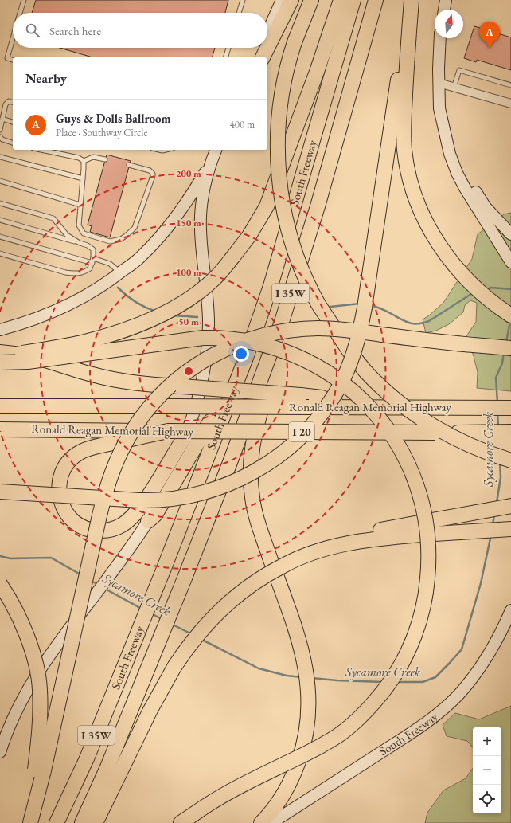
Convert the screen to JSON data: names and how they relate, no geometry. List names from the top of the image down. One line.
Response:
{"streets":{"highway":["South Freeway","I 35W","Ronald Reagan Memorial Highway","I 20"]},"water":["Sycamore Creek"],"north":"top","page":{"search":"Search here","pins":"A","heading":"Nearby","list":[{"mark":"A","name":"Guys & Dolls Ballroom","note":"Place · Southway Circle","value":"400 m"}],"map_buttons":["+","−"]},"rings":["200 m","150 m","100 m","50 m"]}
